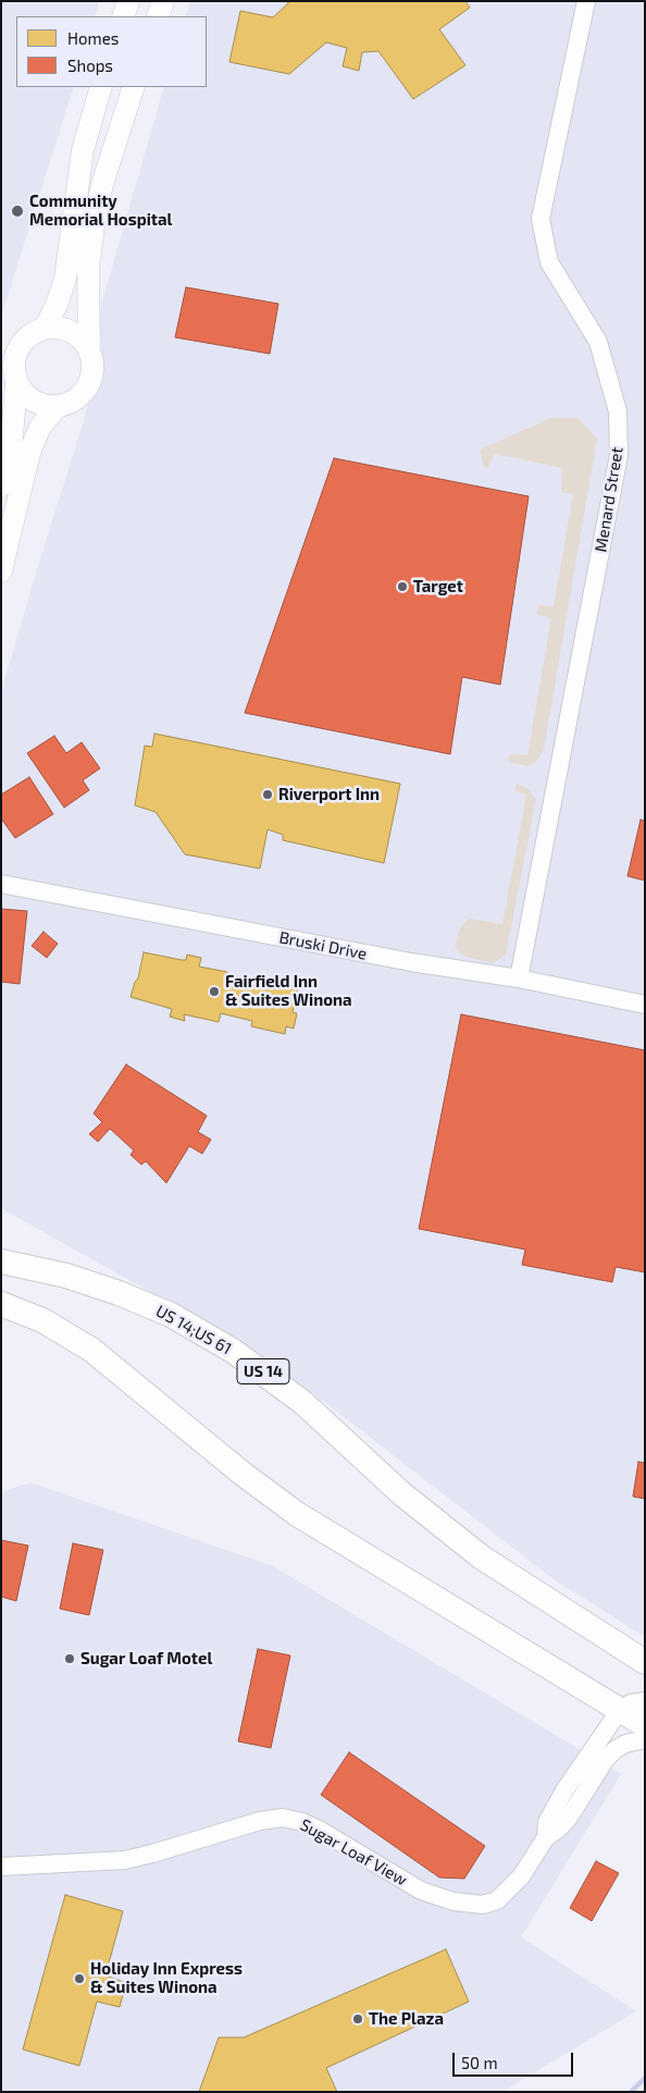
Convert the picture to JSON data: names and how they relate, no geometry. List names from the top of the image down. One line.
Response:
{"streets":{"highway":["US 14;US 61","US 14"],"street":["Menard Street","Bruski Drive","Sugar Loaf View"]},"crossings":[["Menard Street","Bruski Drive"]],"places":["Community Memorial Hospital","Target","Riverport Inn","Fairfield Inn & Suites Winona","Sugar Loaf Motel","Holiday Inn Express & Suites Winona","The Plaza"],"legend":["Homes","Shops"],"scale_bar":"50 m"}
